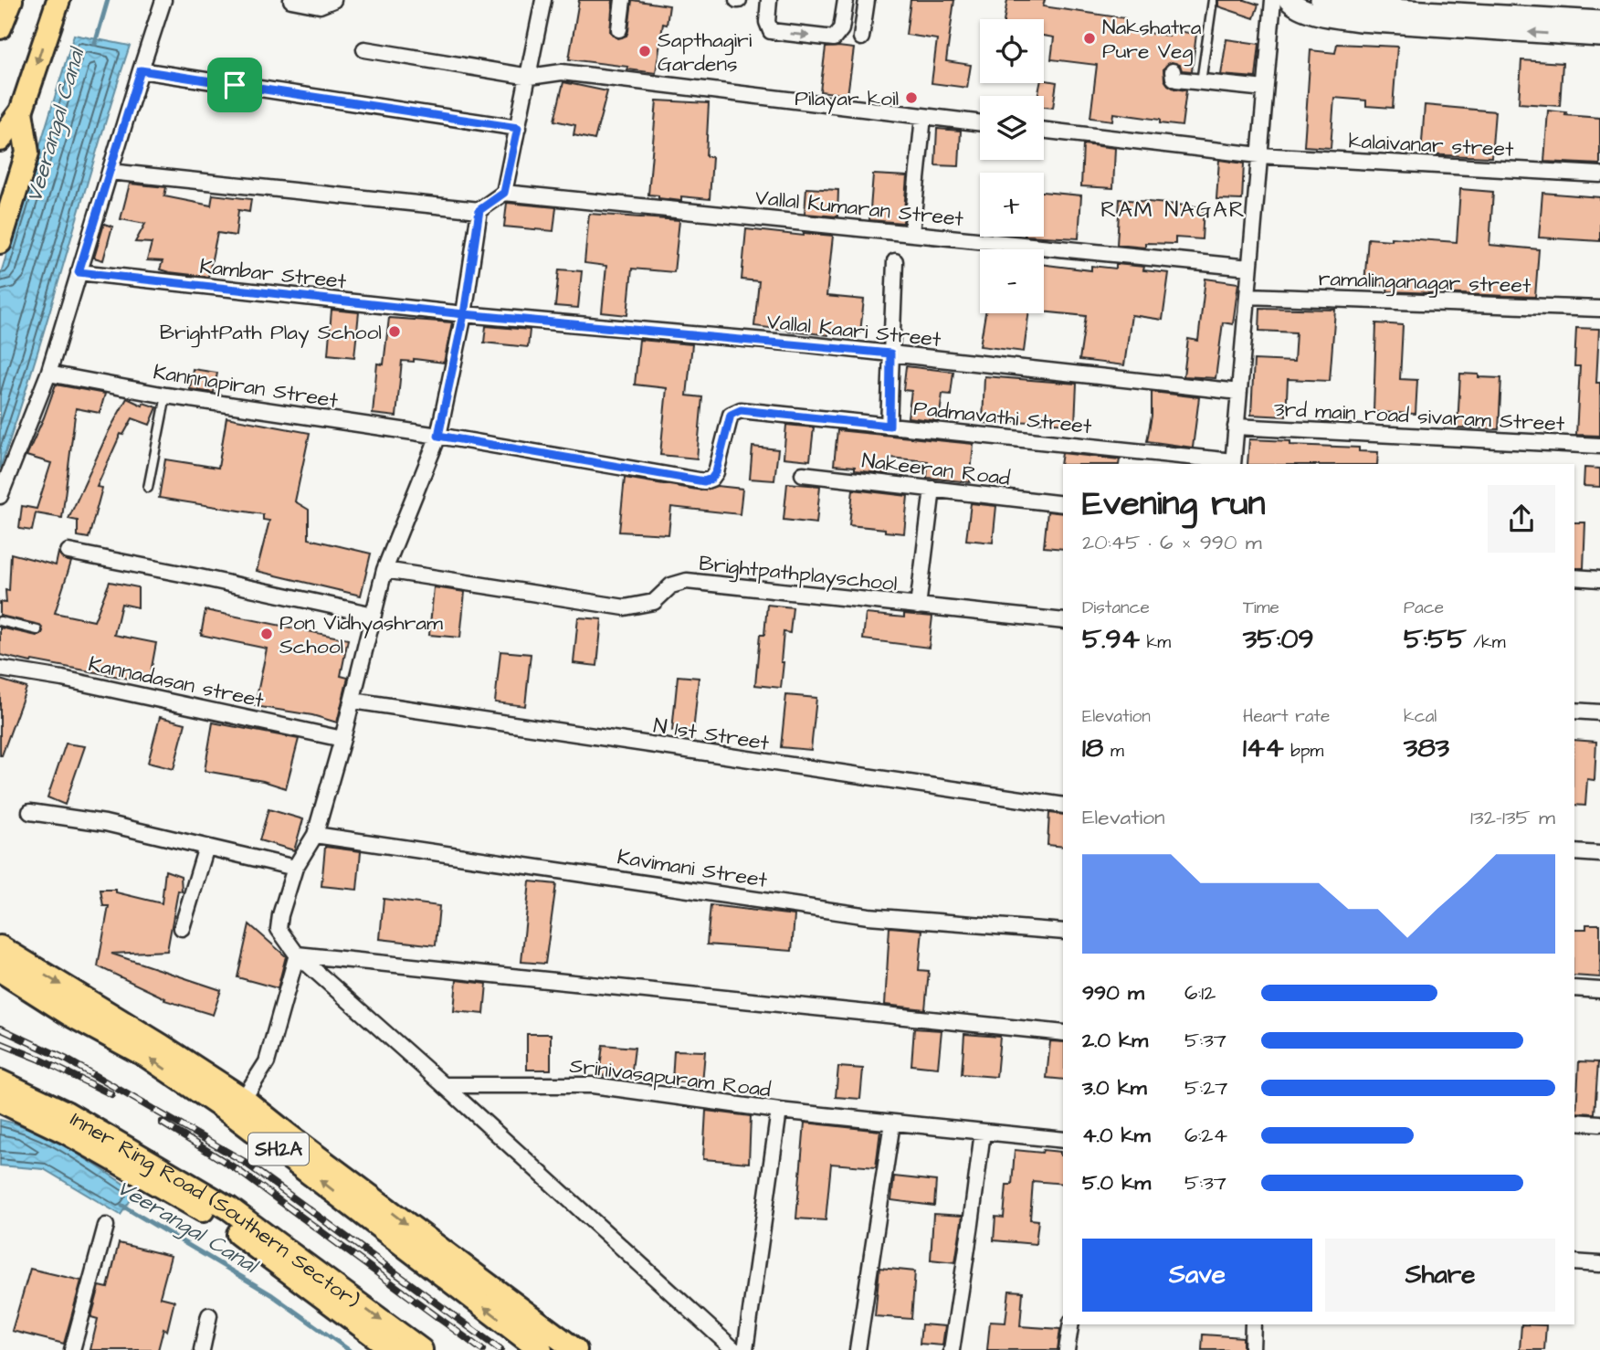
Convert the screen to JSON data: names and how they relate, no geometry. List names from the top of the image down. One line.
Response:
{"streets":{"main road":["SH2A","Inner Ring Road (Southern Sector)"],"street":["kalaivanar street","Vallal Kumaran Street","Kambar Street","ramalinganagar street","Vallal Kaari Street","Kannnapiran Street","3rd main road sivaram Street","Padmavathi Street","Nakeeran Road","Brightpathplayschool","Kannadasan street","N 1st Street","Kavimani Street","Srinivasapuram Road"]},"crossings":[["Kambar Street","Vallal Kaari Street"],["Kannnapiran Street","Padmavathi Street"]],"districts":["RAM NAGAR"],"water":["Veerangal Canal"],"places":["Nakshatra Pure Veg","Sapthagiri Gardens","Pilayar koil","BrightPath Play School","Pon Vidhyashram School"],"page":{"map_buttons":["+","−"],"heading":["Evening run","20:45 · 6 × 990 m"],"stats":[["Distance","5.94 km"],["Time","35:09"],["Pace","5:55 /km"],["Elevation","18 m"],["Heart rate","144 bpm"],["kcal","383"]],"chart":["Elevation","132–135 m"],"list":[{"name":"990 m","note":"6:12"},{"name":"2.0 km","note":"5:37"},{"name":"3.0 km","note":"5:27"},{"name":"4.0 km","note":"6:24"},{"name":"5.0 km","note":"5:37"}],"buttons":["Save","Share"]}}
